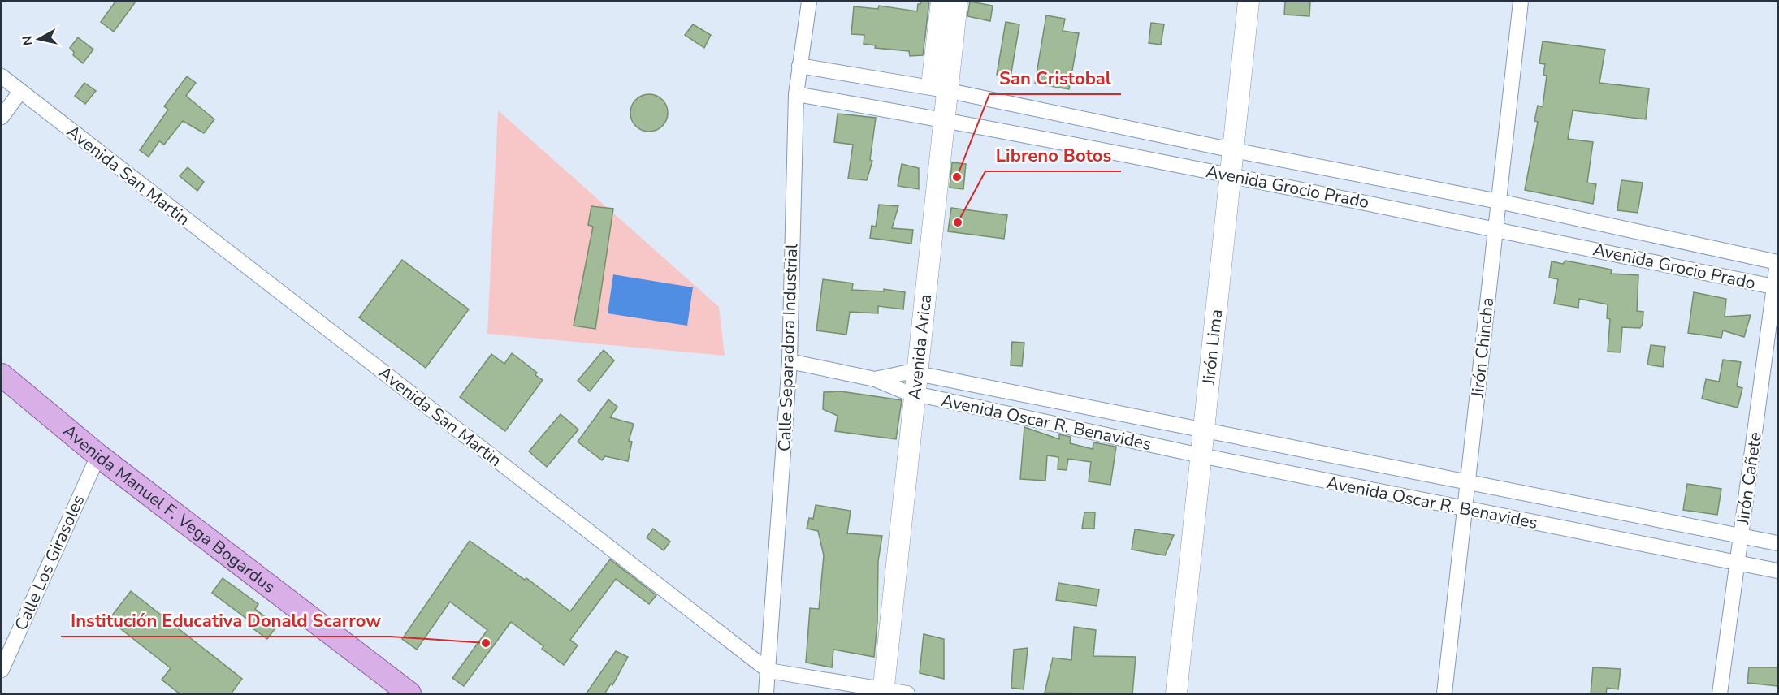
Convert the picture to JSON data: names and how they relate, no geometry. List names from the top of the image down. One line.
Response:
{"streets":{"main road":["Avenida Manuel F. Vega Bogardus"],"street":["Avenida San Martin","Avenida Grocio Prado","Calle Separadora Industrial","Avenida Arica","Jirón Lima","Jirón Chincha","Avenida Oscar R. Benavides","Jirón Cañete","Calle Los Girasoles"]},"crossings":[["Avenida San Martin","Calle Separadora Industrial"],["Avenida San Martin","Avenida Arica"],["Avenida Grocio Prado","Calle Separadora Industrial"],["Avenida Grocio Prado","Avenida Arica"],["Avenida Grocio Prado","Jirón Lima"],["Avenida Grocio Prado","Jirón Chincha"],["Avenida Grocio Prado","Jirón Cañete"],["Calle Separadora Industrial","Avenida Oscar R. Benavides"],["Avenida Arica","Avenida Oscar R. Benavides"],["Jirón Lima","Avenida Oscar R. Benavides"],["Jirón Chincha","Avenida Oscar R. Benavides"],["Avenida Oscar R. Benavides","Jirón Cañete"],["Avenida Manuel F. Vega Bogardus","Calle Los Girasoles"]],"places":["San Cristobal","Libreno Botos","Institución Educativa Donald Scarrow"],"north":"left"}
